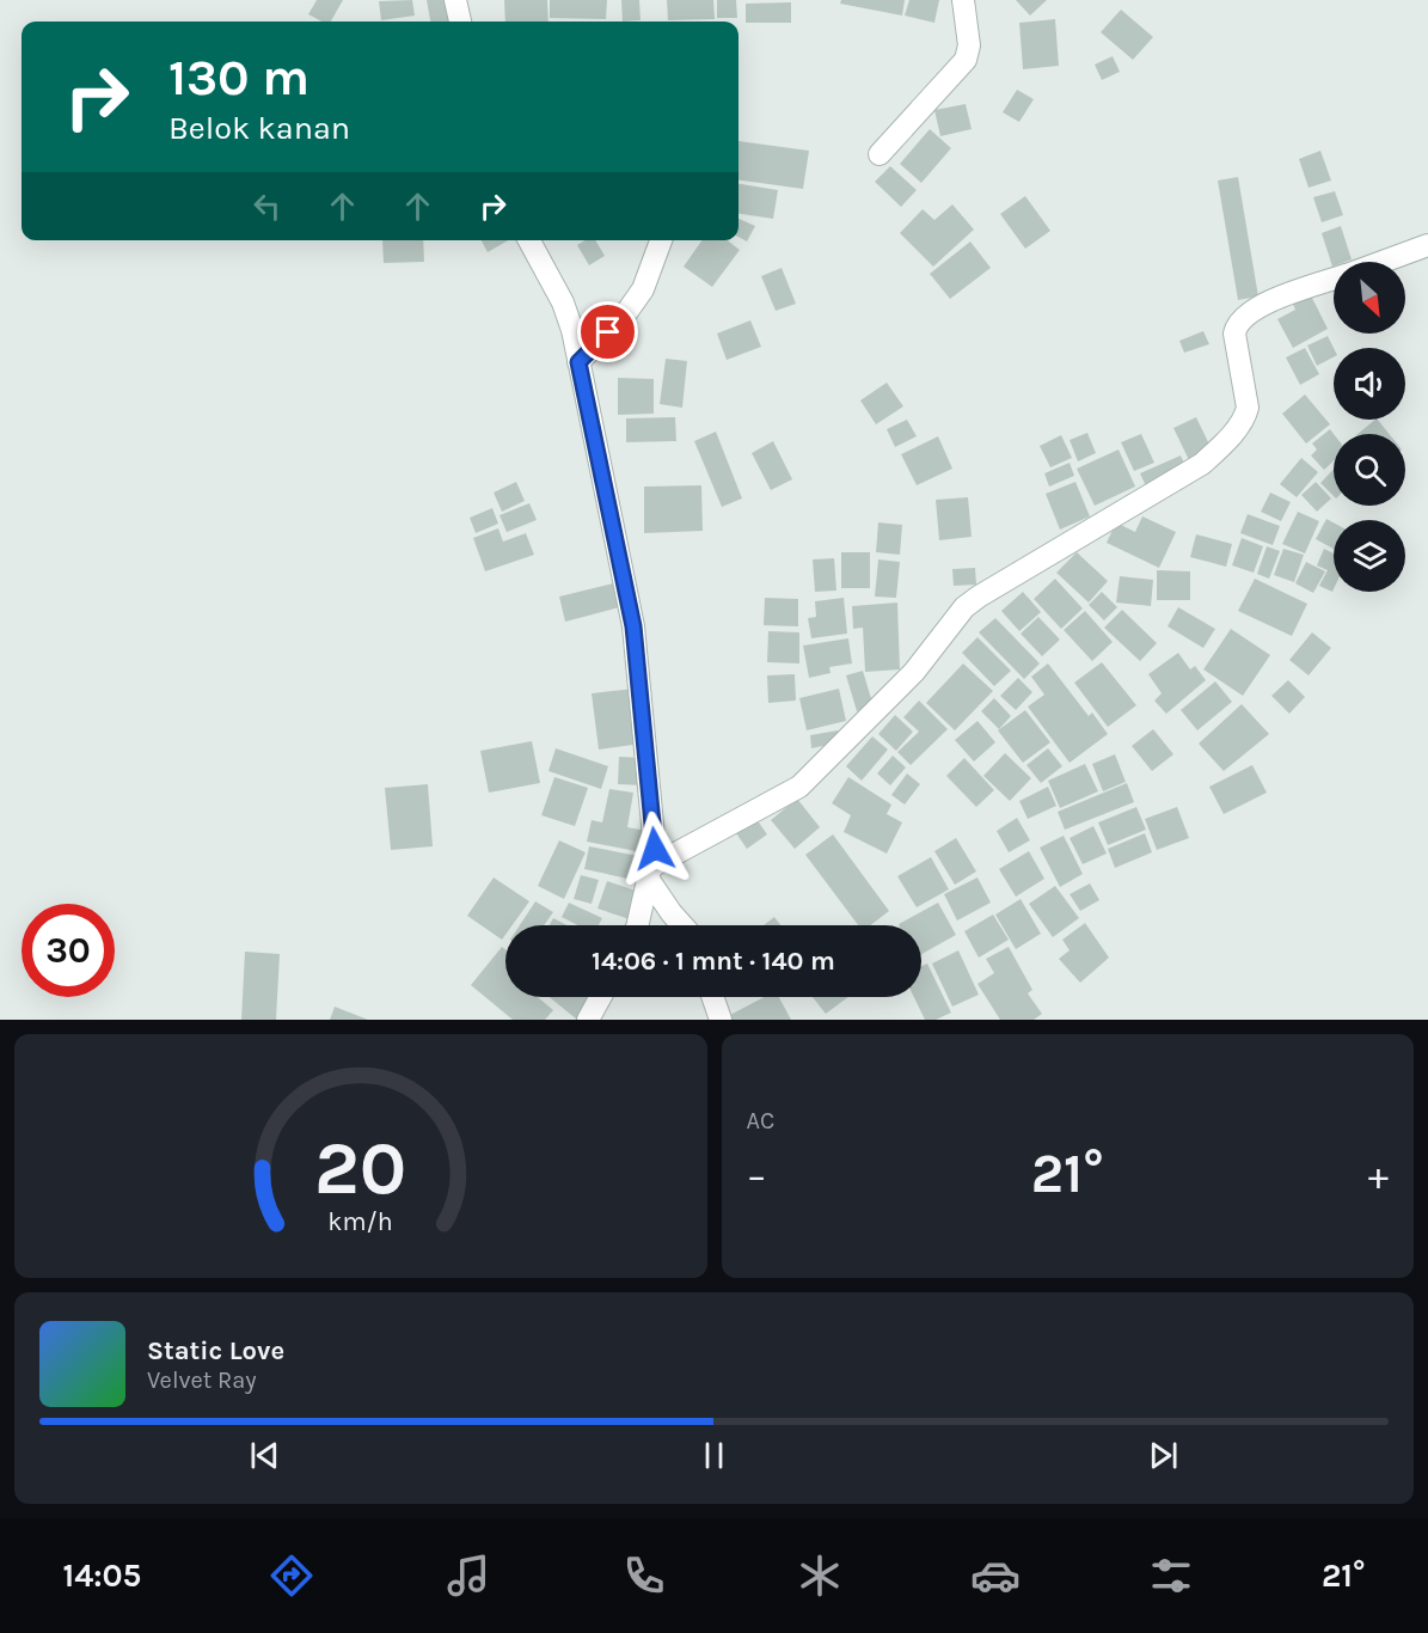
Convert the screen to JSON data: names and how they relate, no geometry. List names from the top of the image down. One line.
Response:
{"north":"bottom right","page":{"turn":["130 m","Belok kanan"],"limit":"30","trip":"14:06 · 1 mnt · 140 m","tile":"AC","heat":["−","21°","+"],"song":["Static Love","Velvet Ray"],"tabs":["14:05","21°"],"gauge":["20","km/h"]}}
